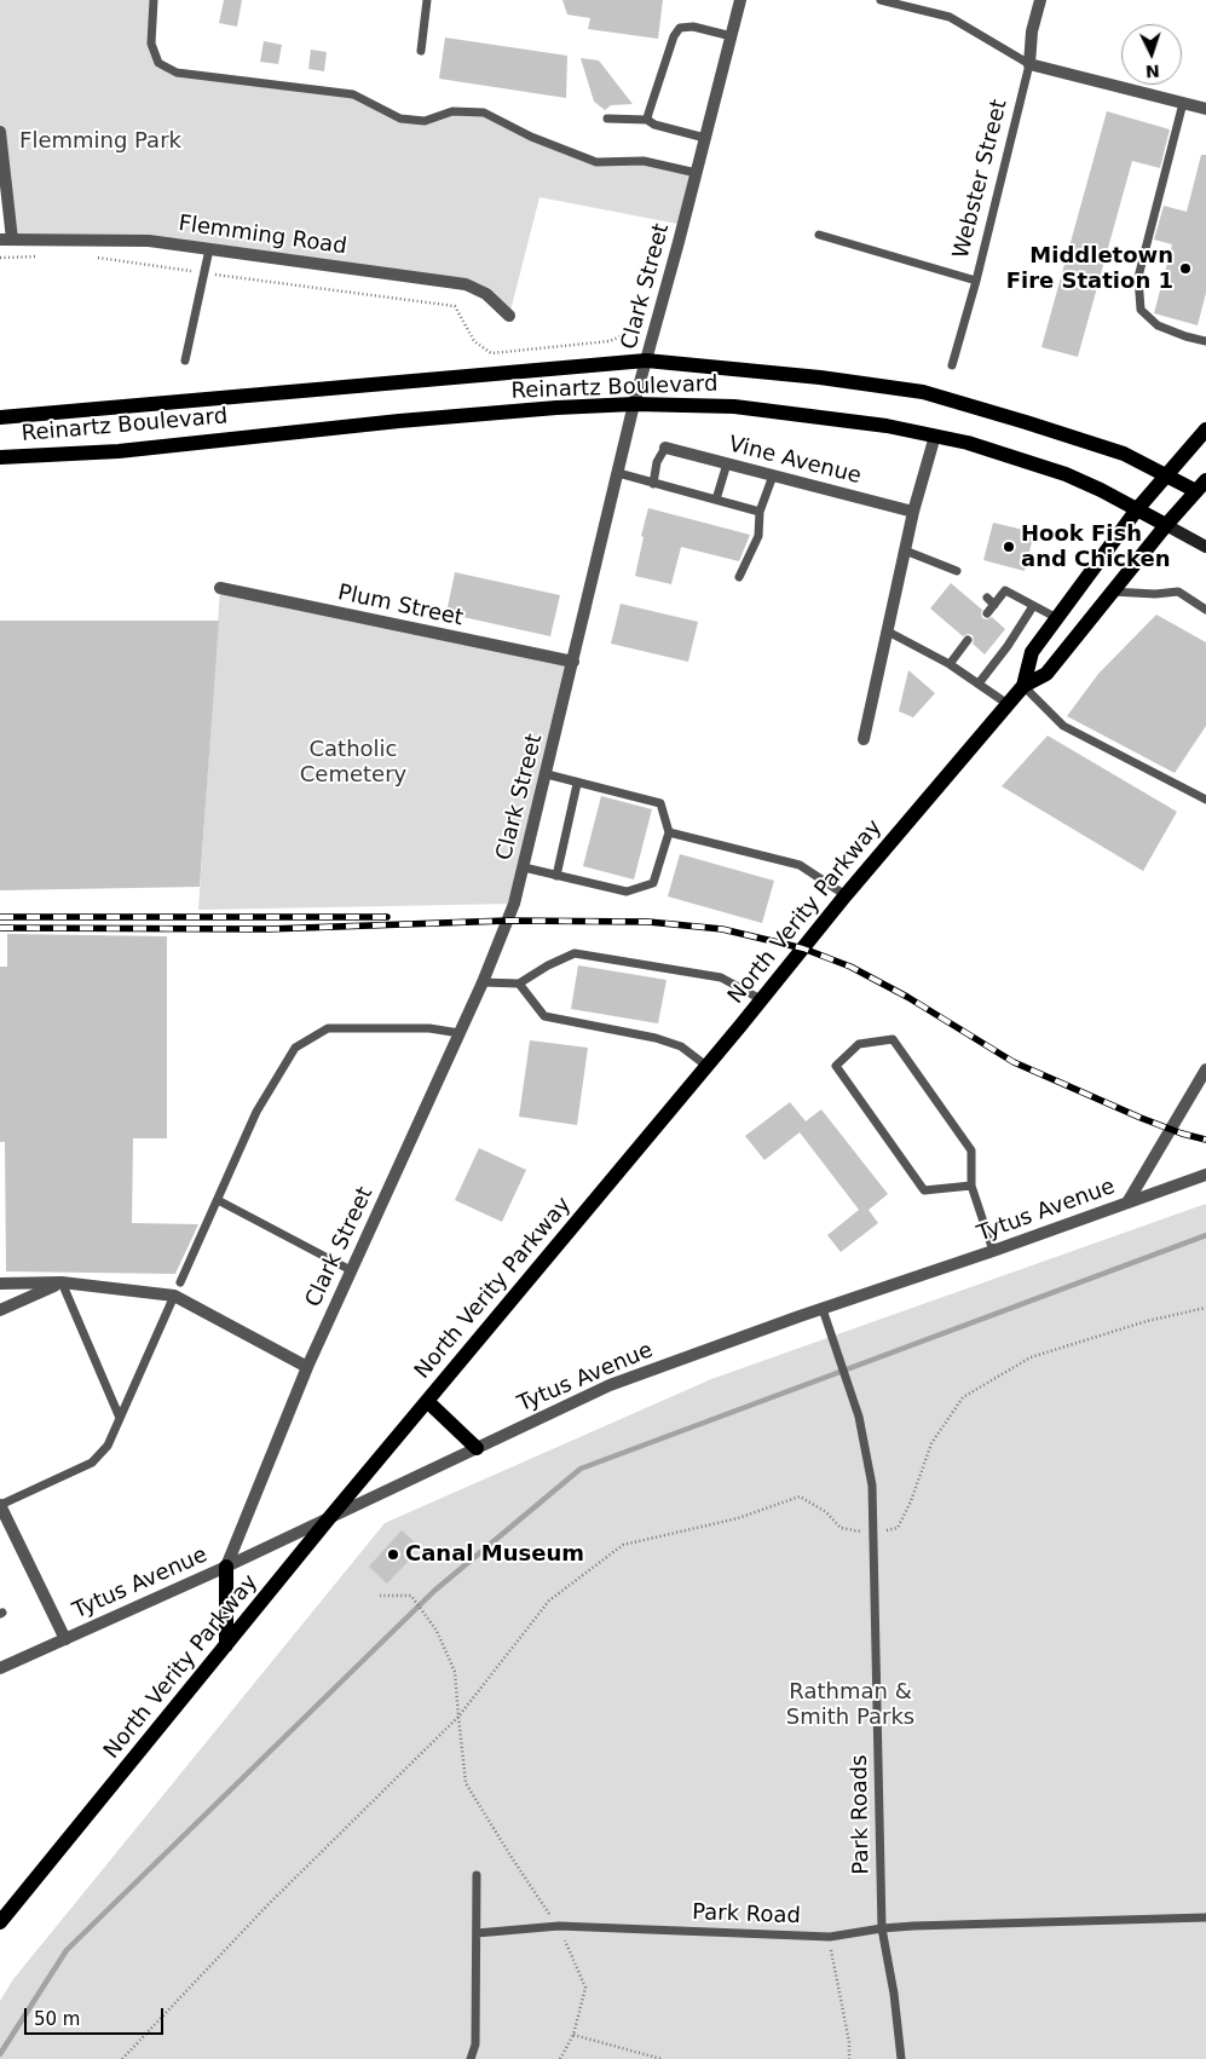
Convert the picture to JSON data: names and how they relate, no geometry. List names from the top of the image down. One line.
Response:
{"streets":{"main road":["Reinartz Boulevard","North Verity Parkway"],"street":["Webster Street","Flemming Road","Clark Street","Vine Avenue","Plum Street","Tytus Avenue"],"lane":["Park Roads","Park Road"]},"crossings":[["Clark Street","Reinartz Boulevard"],["Clark Street","Plum Street"],["Clark Street","Tytus Avenue"],["Reinartz Boulevard","North Verity Parkway"],["North Verity Parkway","Tytus Avenue"],["Tytus Avenue","Park Roads"],["Park Roads","Park Road"]],"parks":["Flemming Park","Catholic Cemetery","Rathman & Smith Parks"],"places":["Middletown Fire Station 1","Hook Fish and Chicken","Canal Museum"],"scale_bar":"50 m","north":"bottom"}
